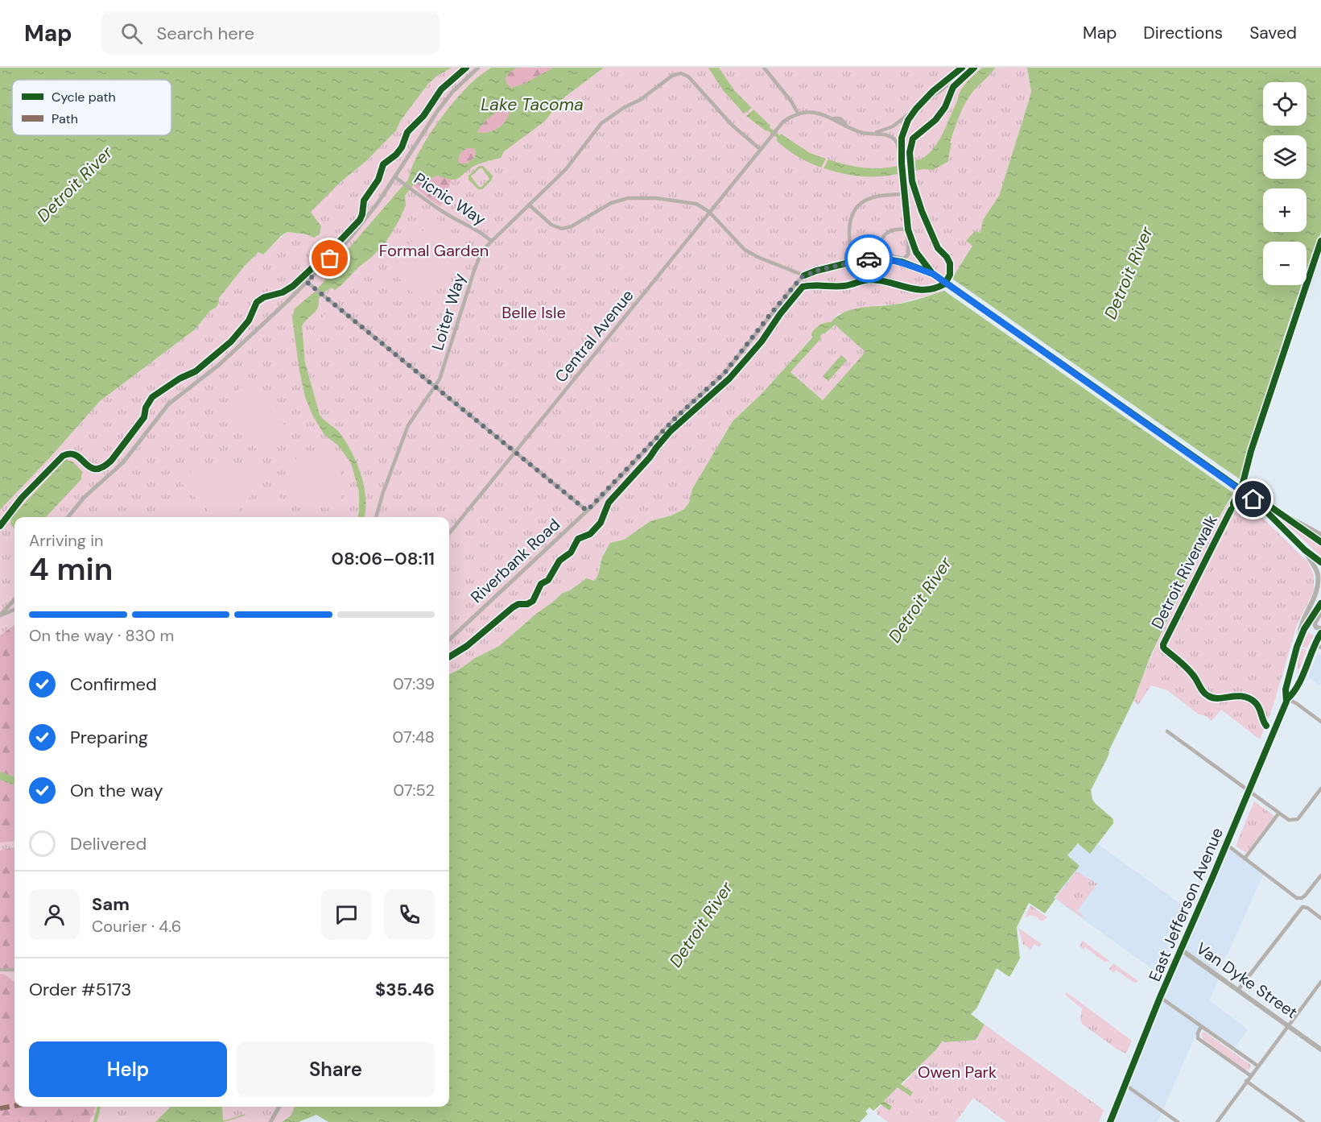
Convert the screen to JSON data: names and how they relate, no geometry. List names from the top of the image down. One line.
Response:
{"streets":{"main road":["East Jefferson Avenue","Van Dyke Street"],"street":["Picnic Way","Loiter Way","Central Avenue","Riverbank Road"],"cycle path":["Detroit Riverwalk"]},"crossings":[["Picnic Way","Loiter Way"],["Loiter Way","Central Avenue"],["East Jefferson Avenue","Van Dyke Street"]],"water":["Lake Tacoma","Detroit River"],"parks":["Formal Garden","Belle Isle","Owen Park"],"legend":["Cycle path","Path"],"page":{"header":"Map","search":"Search here","nav":["Map","Directions","Saved"],"map_buttons":["+","−"],"heading":["4 min","Arriving in","08:06–08:11"],"panel":["Sam","Courier · 4.6","Order #5173","$35.46"],"bar":"On the way · 830 m","list":[["Confirmed","07:39"],["Preparing","07:48"],["On the way","07:52"],"Delivered"],"buttons":["Help","Share"]}}
